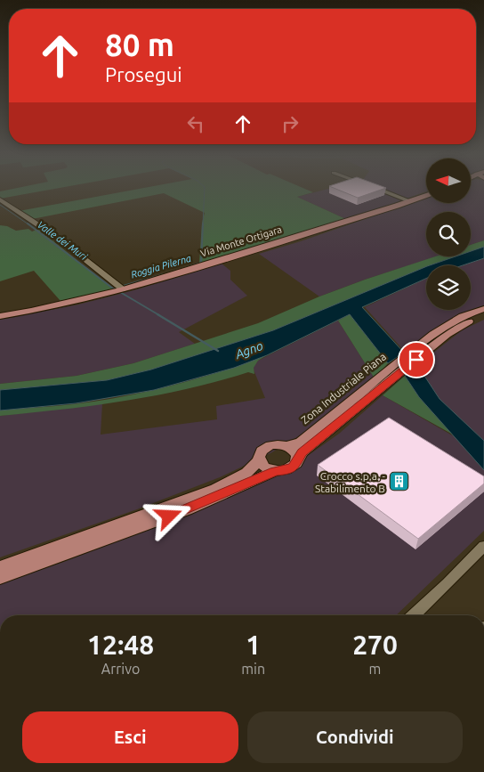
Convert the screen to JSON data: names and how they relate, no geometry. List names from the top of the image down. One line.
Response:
{"streets":{"main road":["Via Monte Ortigara","Zona Industriale Piana"]},"water":["Valle dei Muri","Roggia Pilerna","Agno"],"places":{"building":["Crocco s.p.a. - Stabilimento B"]},"north":"left","page":{"turn":["80 m","Prosegui"],"eta":["12:48","Arrivo","1","min","270","m"],"buttons":["Esci","Condividi"]}}
